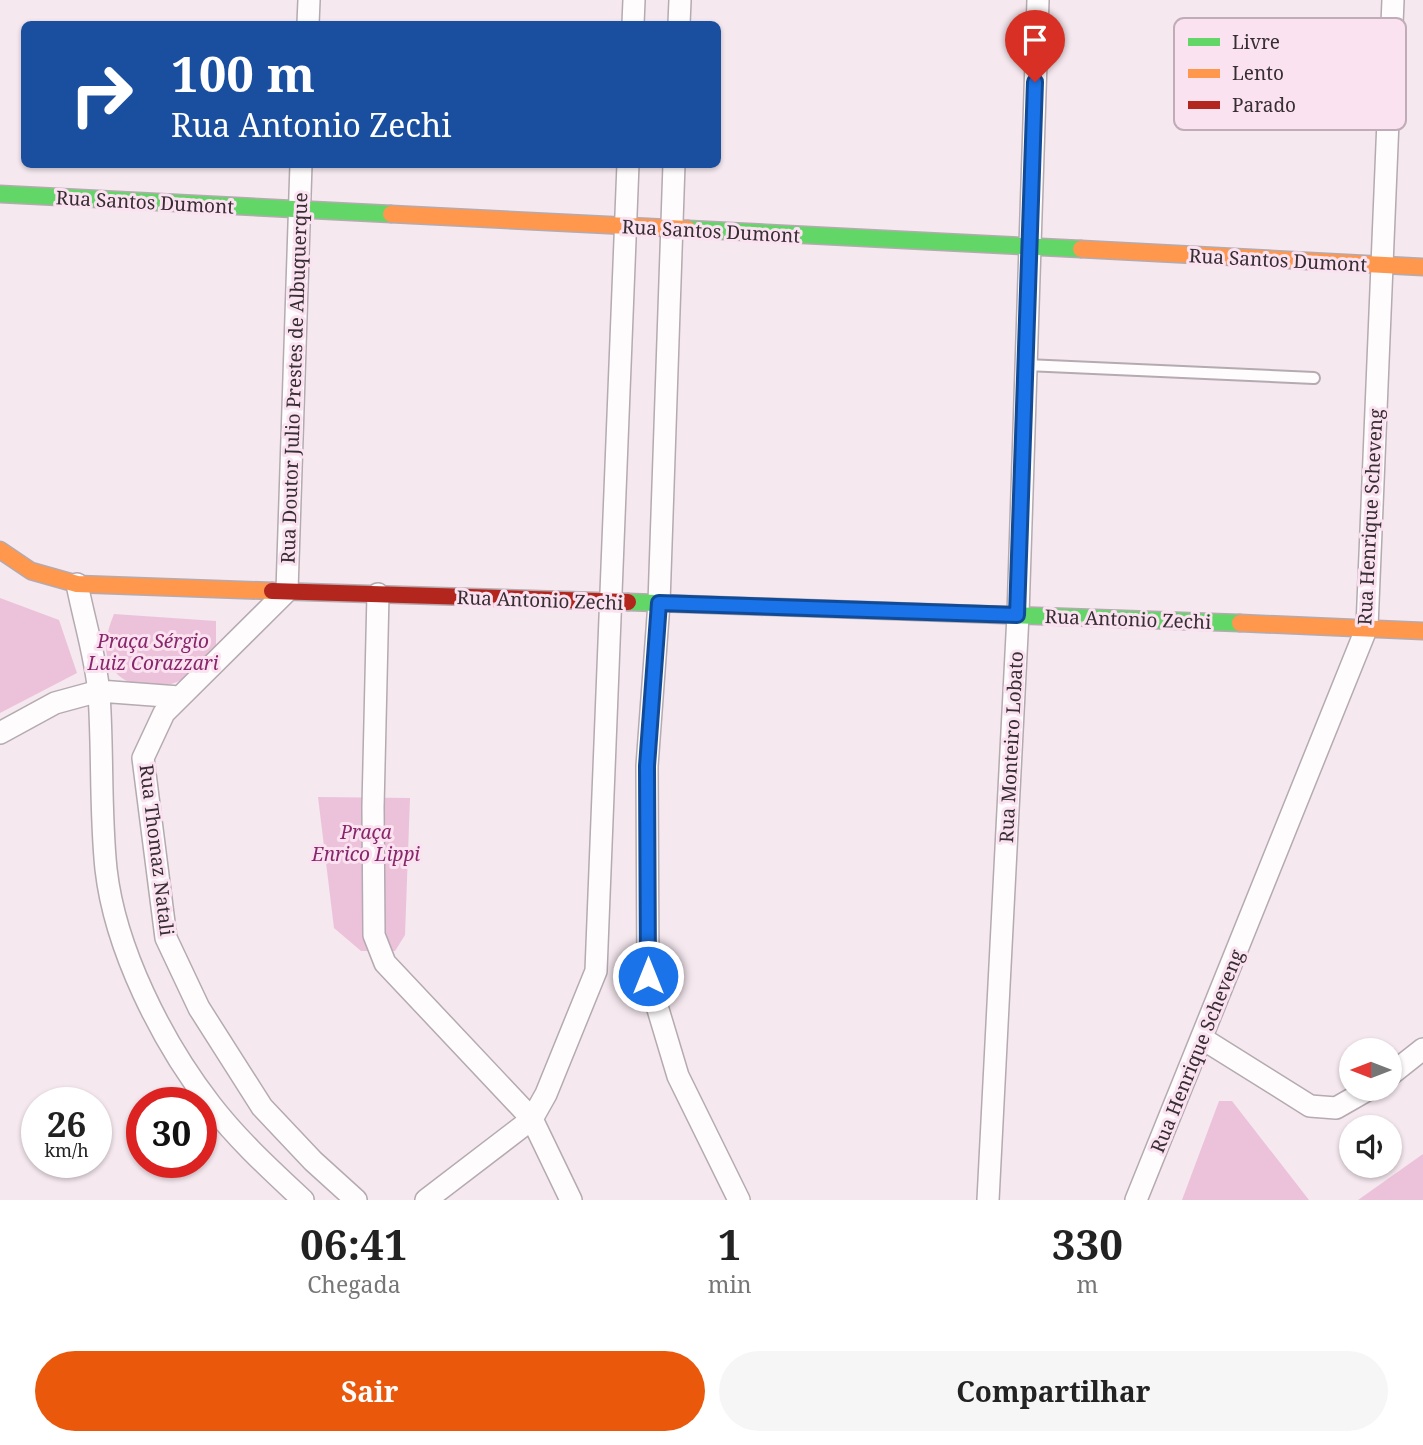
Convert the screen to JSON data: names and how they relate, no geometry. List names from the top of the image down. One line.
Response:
{"streets":{"street":["Rua Santos Dumont","Rua Doutor Julio Prestes de Albuquerque","Rua Henrique Scheveng","Rua Antonio Zechi","Rua Monteiro Lobato","Rua Thomaz Natali"]},"crossings":[["Rua Santos Dumont","Rua Doutor Julio Prestes de Albuquerque"],["Rua Santos Dumont","Rua Henrique Scheveng"],["Rua Santos Dumont","Rua Monteiro Lobato"],["Rua Doutor Julio Prestes de Albuquerque","Rua Antonio Zechi"],["Rua Doutor Julio Prestes de Albuquerque","Rua Thomaz Natali"],["Rua Henrique Scheveng","Rua Antonio Zechi"],["Rua Antonio Zechi","Rua Monteiro Lobato"],["Rua Antonio Zechi","Rua Thomaz Natali"]],"parks":["Praça Sérgio Luiz Corazzari","Praça Enrico Lippi"],"legend":["Livre","Lento","Parado"],"north":"left","page":{"turn":["100 m","Rua Antonio Zechi"],"speed":"26 km/h","limit":"30","eta":["06:41","Chegada","1","min","330","m"],"buttons":["Sair","Compartilhar"]}}
